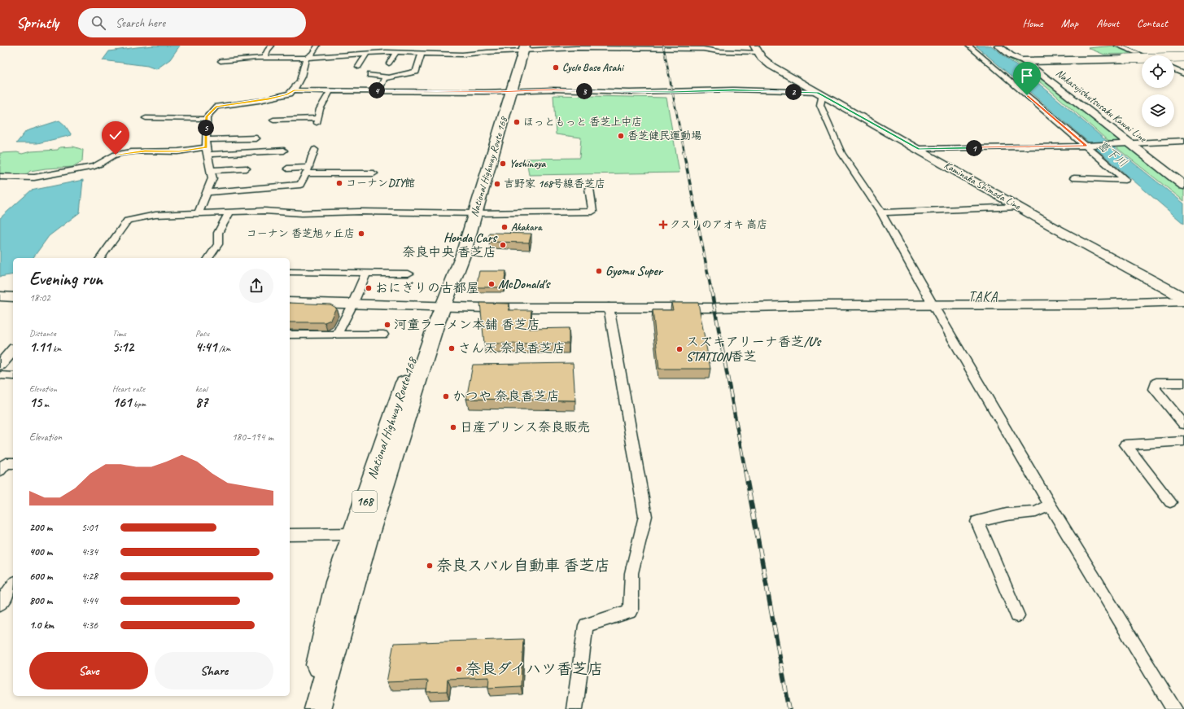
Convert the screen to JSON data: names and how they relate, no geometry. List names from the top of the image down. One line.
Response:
{"streets":{"highway":["National Highway Route 168","168"],"main road":["Nakasujishutsusaku Kawai Line","Kaminaka Shimoda Line"]},"districts":["TAKA"],"water":["葛下川"],"places":{"other":["Cycle Base Asahi","ほっともっと 香芝上中店","香芝健民運動場","Yoshinoya","コーナンDIY館","吉野家 168号線香芝店","Akakara","コーナン 香芝旭ヶ丘店","Honda Cars 奈良中央 香芝店","Gyomu Super","McDonald's","おにぎりの古都屋","河童ラーメン本舗 香芝店","さん天 奈良香芝店","スズキアリーナ香芝/U's STATION香芝","かつや 奈良香芝店","日産プリンス奈良販売","奈良スバル自動車 香芝店","奈良ダイハツ香芝店"],"health":["クスリのアオキ 高店"]},"page":{"header":"Sprintly","search":"Search here","nav":["Home","Map","About","Contact"],"pins":["4","3","2","5","1"],"heading":["Evening run","18:02"],"stats":[["Distance","1.11 km"],["Time","5:12"],["Pace","4:41 /km"],["Elevation","15 m"],["Heart rate","161 bpm"],["kcal","87"]],"chart":["Elevation","180–194 m"],"list":[{"name":"200 m","note":"5:01"},{"name":"400 m","note":"4:34"},{"name":"600 m","note":"4:28"},{"name":"800 m","note":"4:44"},{"name":"1.0 km","note":"4:36"}],"buttons":["Save","Share"]}}
